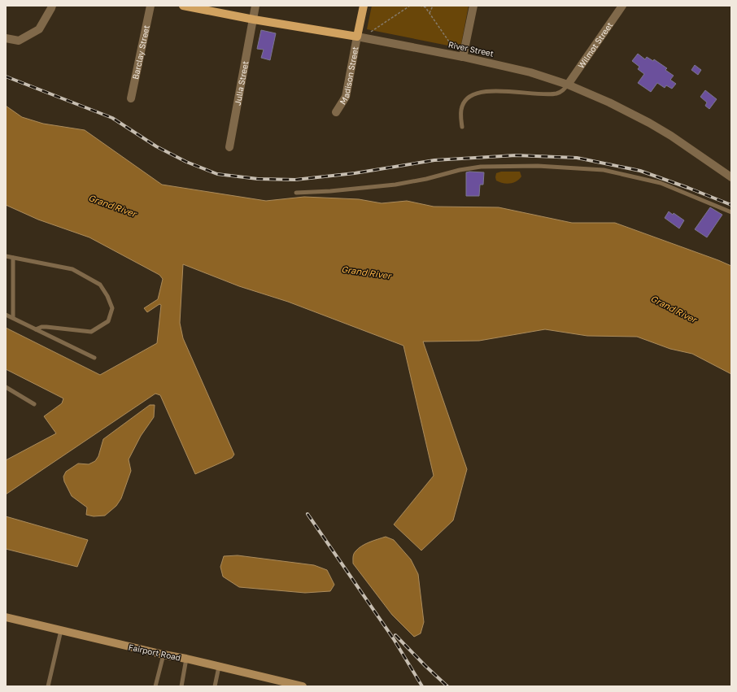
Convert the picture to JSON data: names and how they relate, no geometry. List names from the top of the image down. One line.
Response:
{"streets":{"main road":["River Street"],"street":["Wilmot Street","Barclay Street","Madison Street","Julia Street","Fairport Road"]},"crossings":[["Wilmot Street","River Street"],["River Street","Madison Street"],["River Street","Julia Street"]],"water":["Grand River"]}
